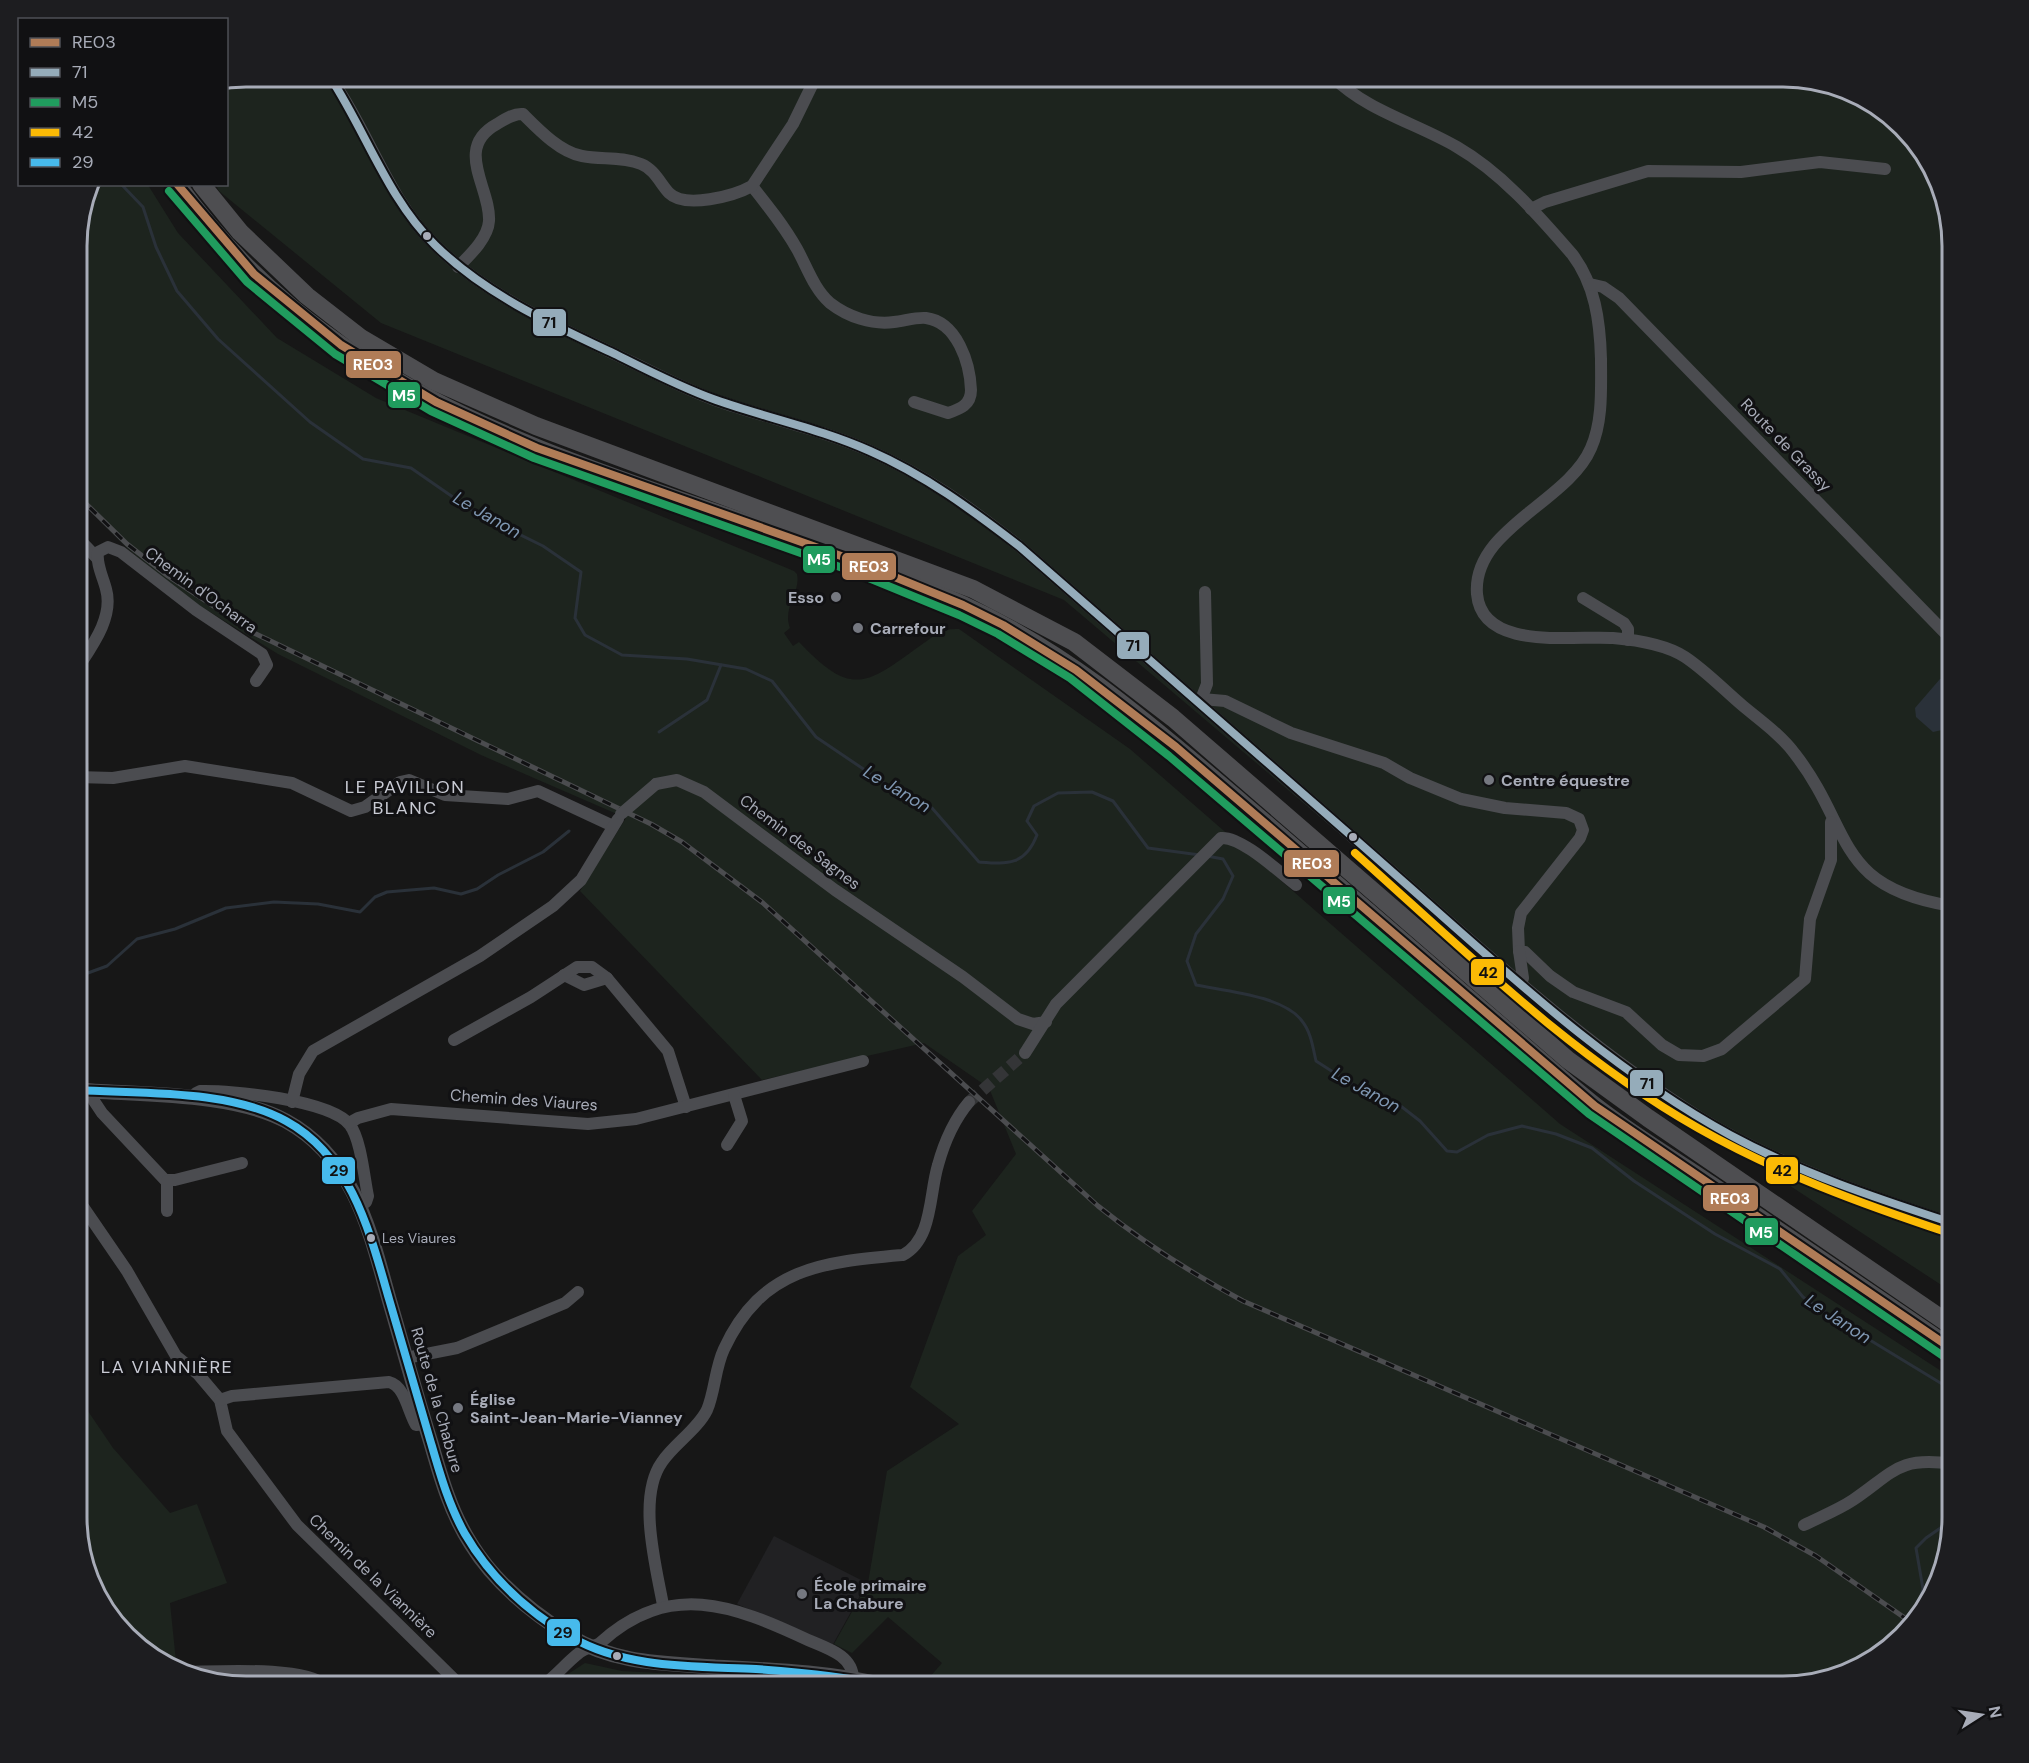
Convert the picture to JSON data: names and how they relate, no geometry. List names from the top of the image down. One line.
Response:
{"streets":{"main road":["Route de la Chabure"],"street":["Route de Grassy","Chemin d'Ocharra","Chemin des Sagnes","Chemin des Viaures","Chemin de la Viannière"]},"districts":["LE PAVILLON BLANC","LA VIANNIÈRE"],"water":["Le Janon"],"places":["Esso","Carrefour","Centre équestre","Les Viaures","Église Saint-Jean-Marie-Vianney","École primaire La Chabure"],"lines":["transit line 71","transit line RE03","transit line M5","transit line 42","transit line 29"],"legend":["RE03","71","M5","42","29"],"north":"right"}
